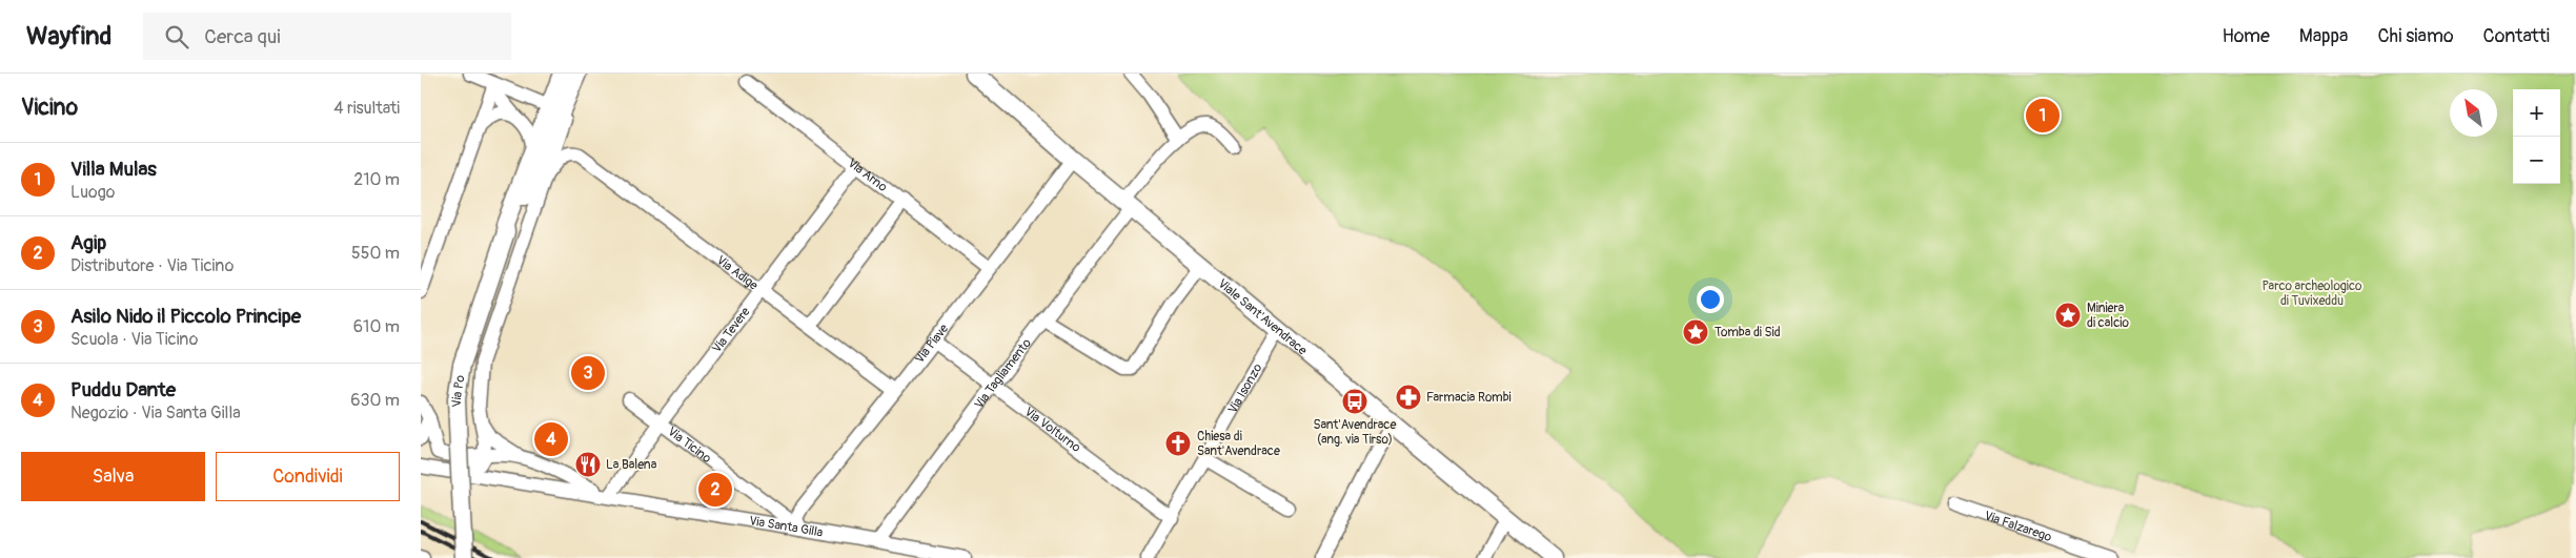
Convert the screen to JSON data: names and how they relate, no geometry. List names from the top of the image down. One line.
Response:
{"streets":{"main road":["Viale Sant'Avendrace","Via Po"],"street":["Via Arno","Via Adige","Via Tevere","Via Piave","Via Tagliamento","Via Isonzo","Via Volturno","Via Ticino","Via Santa Gilla","Via Falzarego"]},"crossings":[["Via Arno","Via Tevere"],["Via Arno","Via Piave"],["Via Adige","Via Tevere"],["Via Adige","Via Piave"],["Viale Sant'Avendrace","Via Piave"],["Viale Sant'Avendrace","Via Tagliamento"],["Viale Sant'Avendrace","Via Isonzo"],["Via Tevere","Via Ticino"],["Via Tevere","Via Santa Gilla"],["Via Piave","Via Volturno"],["Via Piave","Via Ticino"],["Via Piave","Via Santa Gilla"],["Via Tagliamento","Via Volturno"],["Via Tagliamento","Via Santa Gilla"],["Via Isonzo","Via Volturno"],["Via Ticino","Via Santa Gilla"]],"parks":["Parco archeologico di Tuvixeddu"],"places":{"place":["Miniera di calcio","Tomba di Sid"],"pharmacy":["Farmacia Rombi"],"bus stop":["Sant'Avendrace (ang. via Tirso)"],"church":["Chiesa di Sant'Avendrace"],"restaurant":["La Balena"]},"north":"top left","page":{"header":"Wayfind","search":"Cerca qui","nav":["Home","Mappa","Chi siamo","Contatti"],"heading":["Vicino","4 risultati"],"map_buttons":["+","−"],"pins":["1","3","4","2"],"list":[{"mark":"1","name":"Villa Mulas","note":"Luogo","value":"210 m"},{"mark":"2","name":"Agip","note":"Distributore · Via Ticino","value":"550 m"},{"mark":"3","name":"Asilo Nido il Piccolo Principe","note":"Scuola · Via Ticino","value":"610 m"},{"mark":"4","name":"Puddu Dante","note":"Negozio · Via Santa Gilla","value":"630 m"}],"buttons":["Salva","Condividi"]}}
